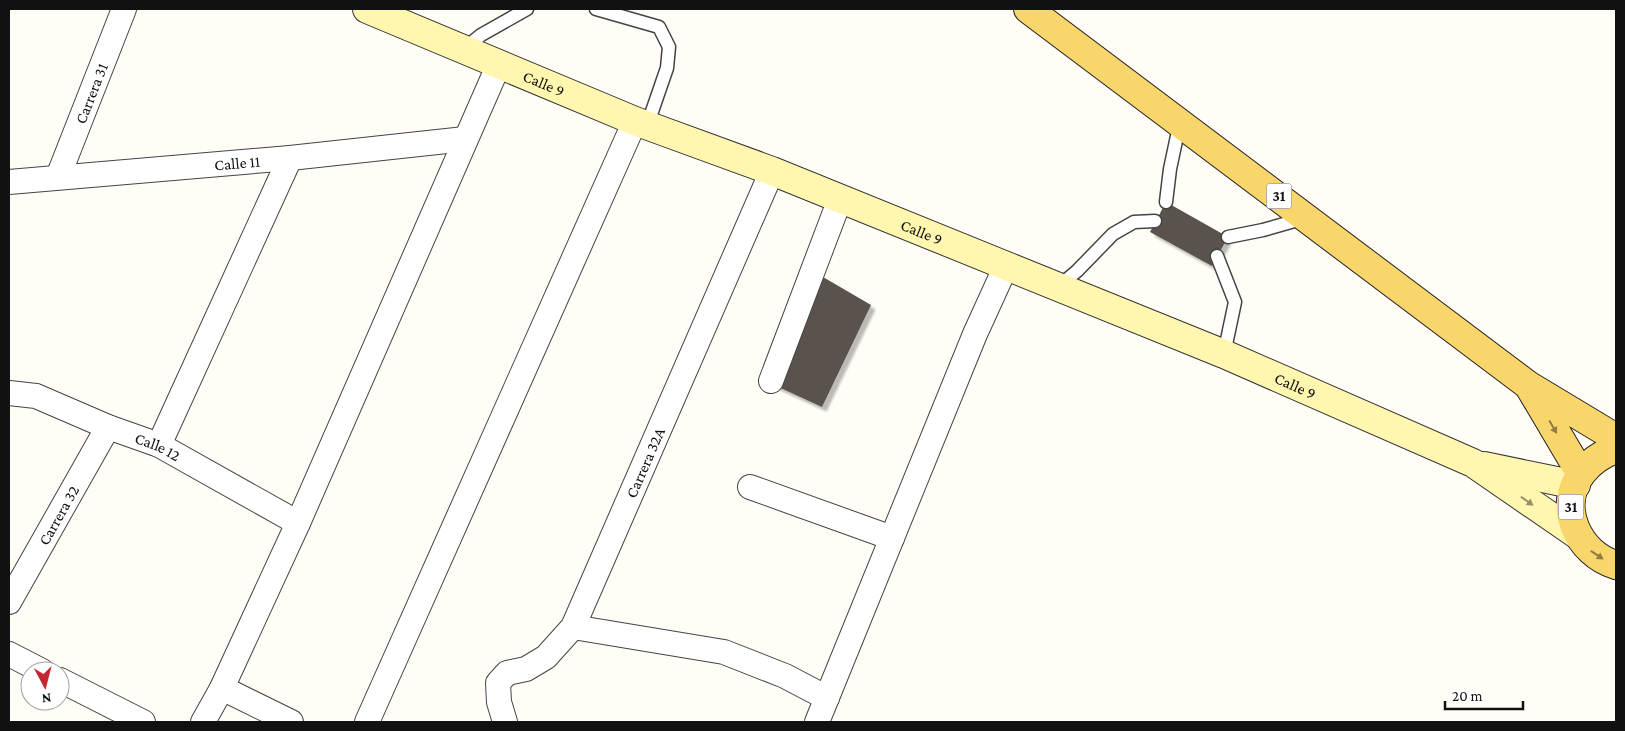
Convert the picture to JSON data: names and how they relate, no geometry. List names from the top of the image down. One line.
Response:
{"streets":{"main road":["31"],"street":["Calle 9","Carrera 31","Calle 11","Calle 12","Carrera 32A","Carrera 32"]},"crossings":[["Calle 9","31"],["Calle 9","Carrera 32A"],["Carrera 31","Calle 11"],["Calle 12","Carrera 32"]],"scale_bar":"20 m","north":"bottom"}
